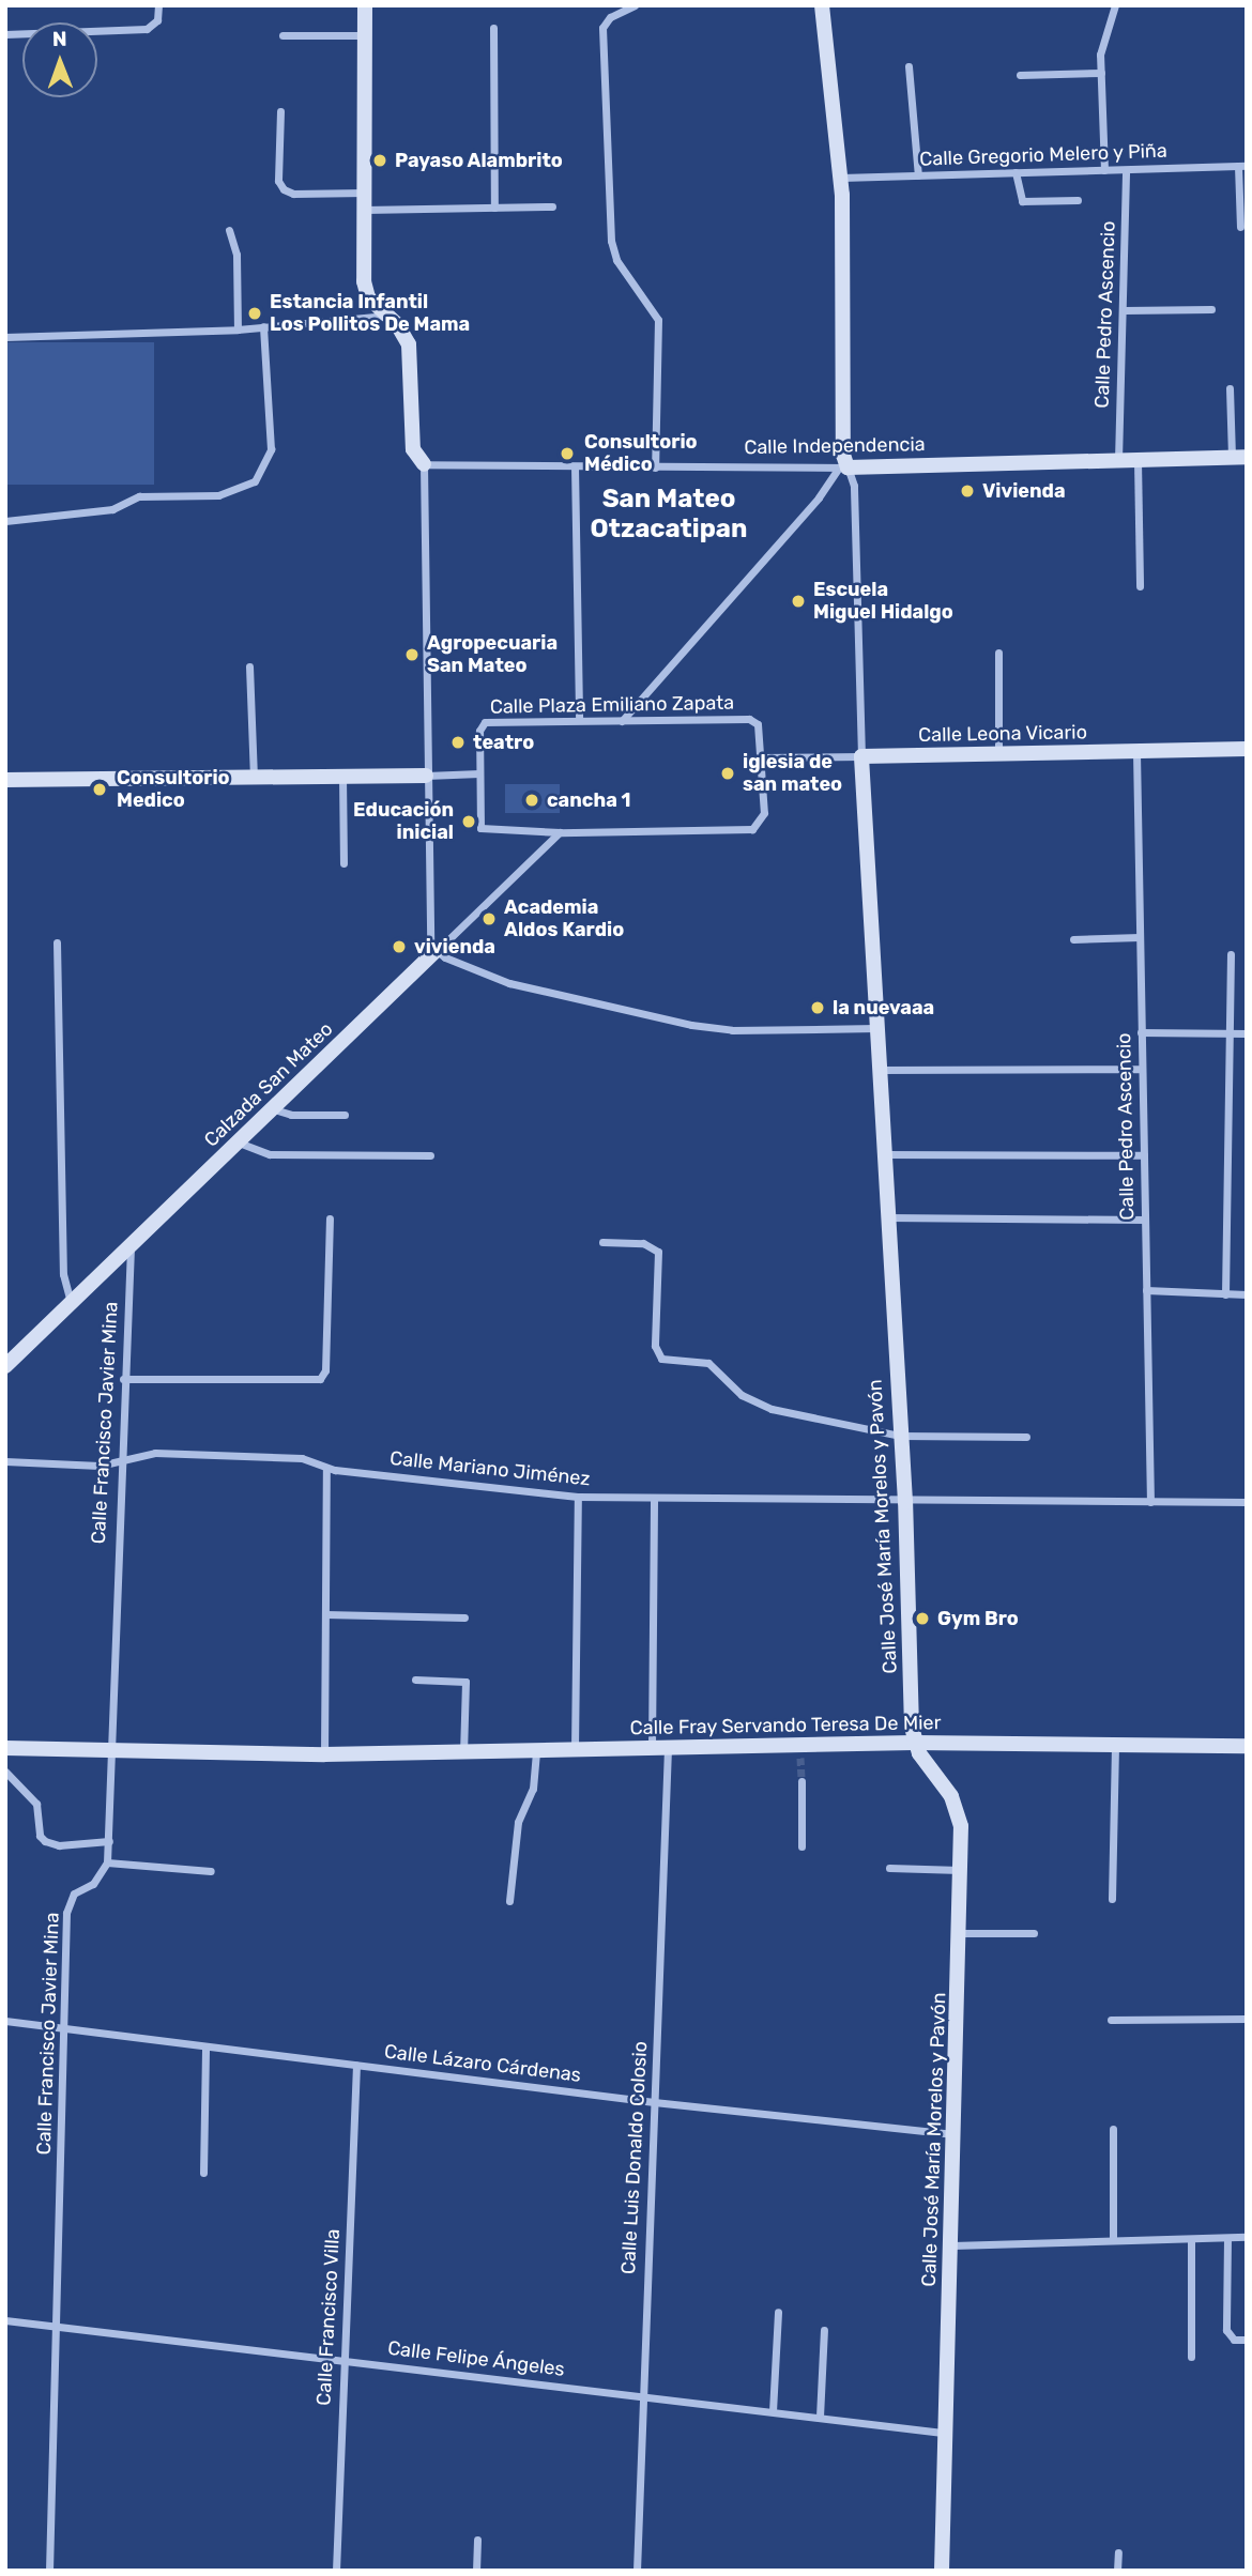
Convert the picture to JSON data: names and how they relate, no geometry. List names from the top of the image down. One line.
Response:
{"streets":{"main road":["Calle Independencia","Calle Leona Vicario","Calzada San Mateo","Calle José María Morelos y Pavón","Calle Fray Servando Teresa De Mier"],"street":["Calle Gregorio Melero y Piña","Calle Pedro Ascencio","Calle Plaza Emiliano Zapata","Calle Francisco Javier Mina","Calle Mariano Jiménez","Calle Lázaro Cárdenas","Calle Luis Donaldo Colosio","Calle Francisco Villa","Calle Felipe Ángeles"]},"crossings":[["Calle Gregorio Melero y Piña","Calle Pedro Ascencio"],["Calle Pedro Ascencio","Calle Independencia"],["Calle Pedro Ascencio","Calle Leona Vicario"],["Calle Pedro Ascencio","Calle Mariano Jiménez"],["Calle Independencia","Calle José María Morelos y Pavón"],["Calle Plaza Emiliano Zapata","Calle Leona Vicario"],["Calle Plaza Emiliano Zapata","Calzada San Mateo"],["Calle Leona Vicario","Calle José María Morelos y Pavón"],["Calzada San Mateo","Calle Francisco Javier Mina"],["Calle Francisco Javier Mina","Calle Mariano Jiménez"],["Calle Francisco Javier Mina","Calle Fray Servando Teresa De Mier"],["Calle Francisco Javier Mina","Calle Lázaro Cárdenas"],["Calle Francisco Javier Mina","Calle Felipe Ángeles"],["Calle Mariano Jiménez","Calle José María Morelos y Pavón"],["Calle José María Morelos y Pavón","Calle Fray Servando Teresa De Mier"],["Calle José María Morelos y Pavón","Calle Lázaro Cárdenas"],["Calle José María Morelos y Pavón","Calle Felipe Ángeles"],["Calle Fray Servando Teresa De Mier","Calle Luis Donaldo Colosio"],["Calle Lázaro Cárdenas","Calle Luis Donaldo Colosio"],["Calle Lázaro Cárdenas","Calle Francisco Villa"],["Calle Luis Donaldo Colosio","Calle Felipe Ángeles"],["Calle Francisco Villa","Calle Felipe Ángeles"]],"districts":["San Mateo Otzacatipan"],"places":["Payaso Alambrito","Estancia Infantil Los Pollitos De Mama","Consultorio Médico","Vivienda","Escuela Miguel Hidalgo","Agropecuaria San Mateo","teatro","iglesia de san mateo","Consultorio Medico","cancha 1","Educación inicial","Academia Aldos Kardio","vivienda","la nuevaaa","Gym Bro"],"north":"top"}
